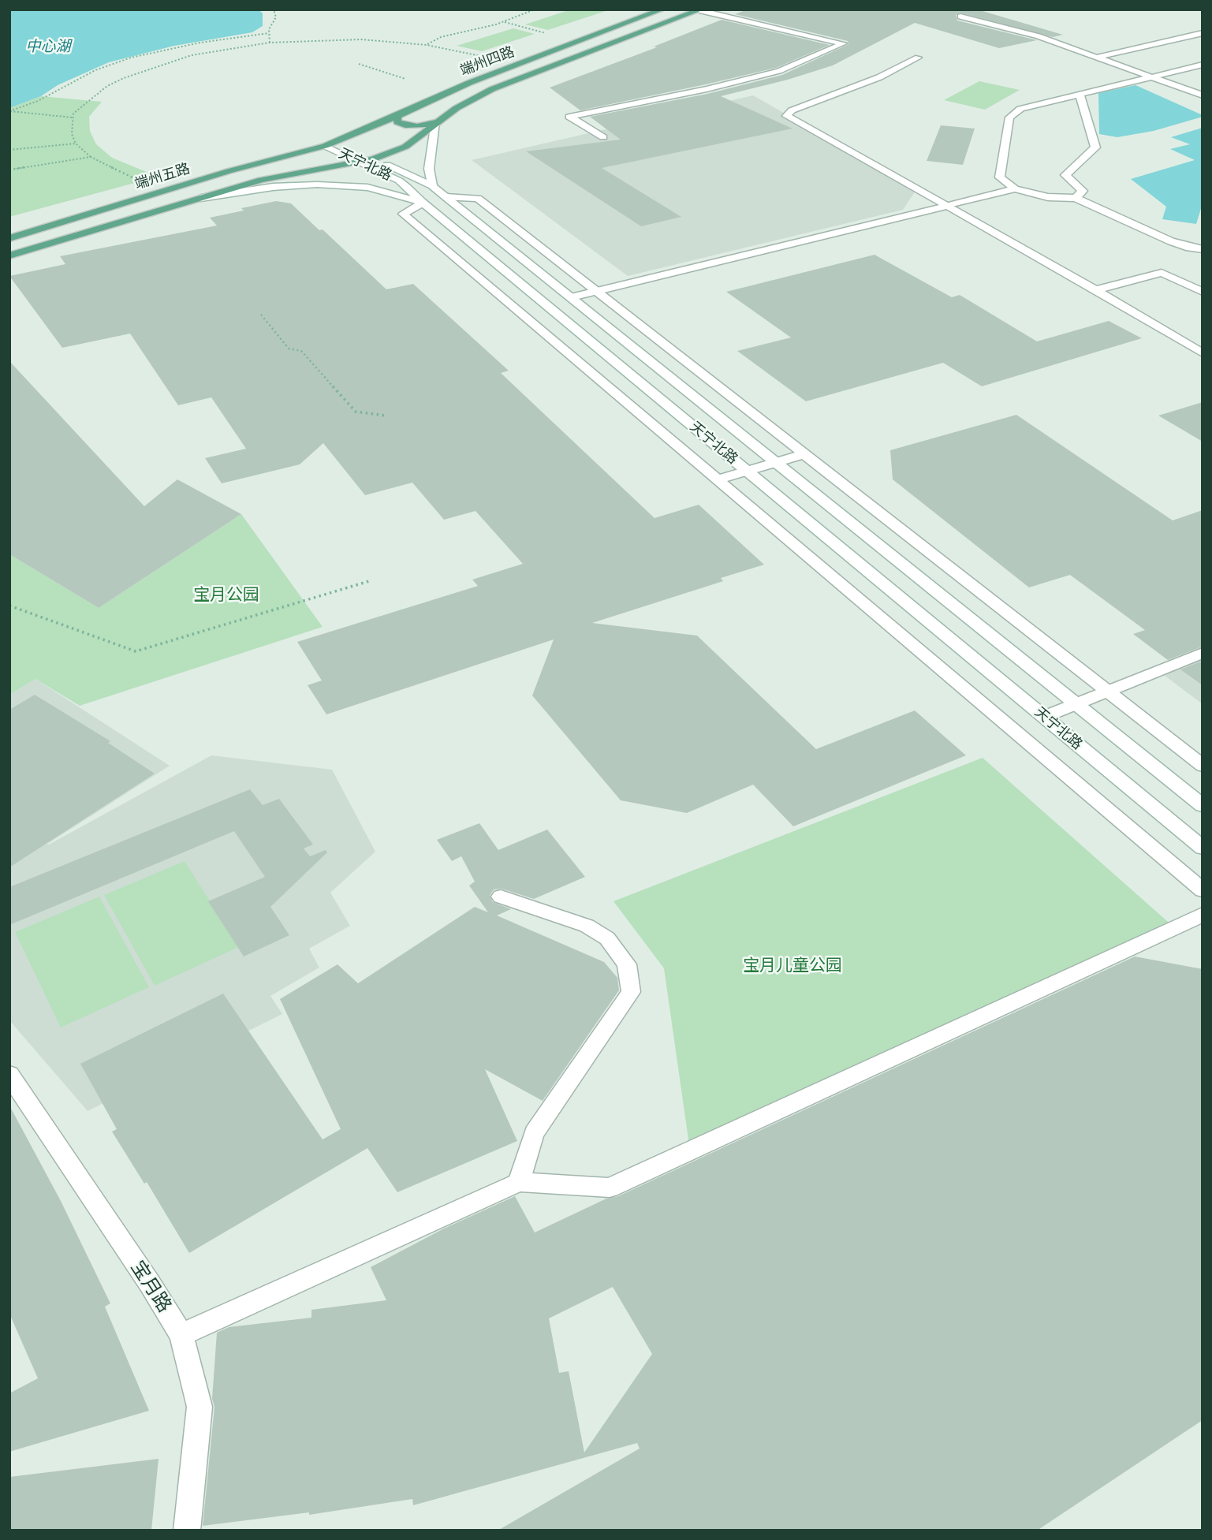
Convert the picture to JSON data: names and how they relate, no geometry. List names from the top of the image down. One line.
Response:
{"streets":{"main road":["端州四路","端州五路"],"street":["天宁北路","宝月路"]},"crossings":[["端州四路","天宁北路"],["端州四路","端州五路"],["天宁北路","端州五路"]],"water":["中心湖"],"parks":["宝月公园","宝月儿童公园"]}
